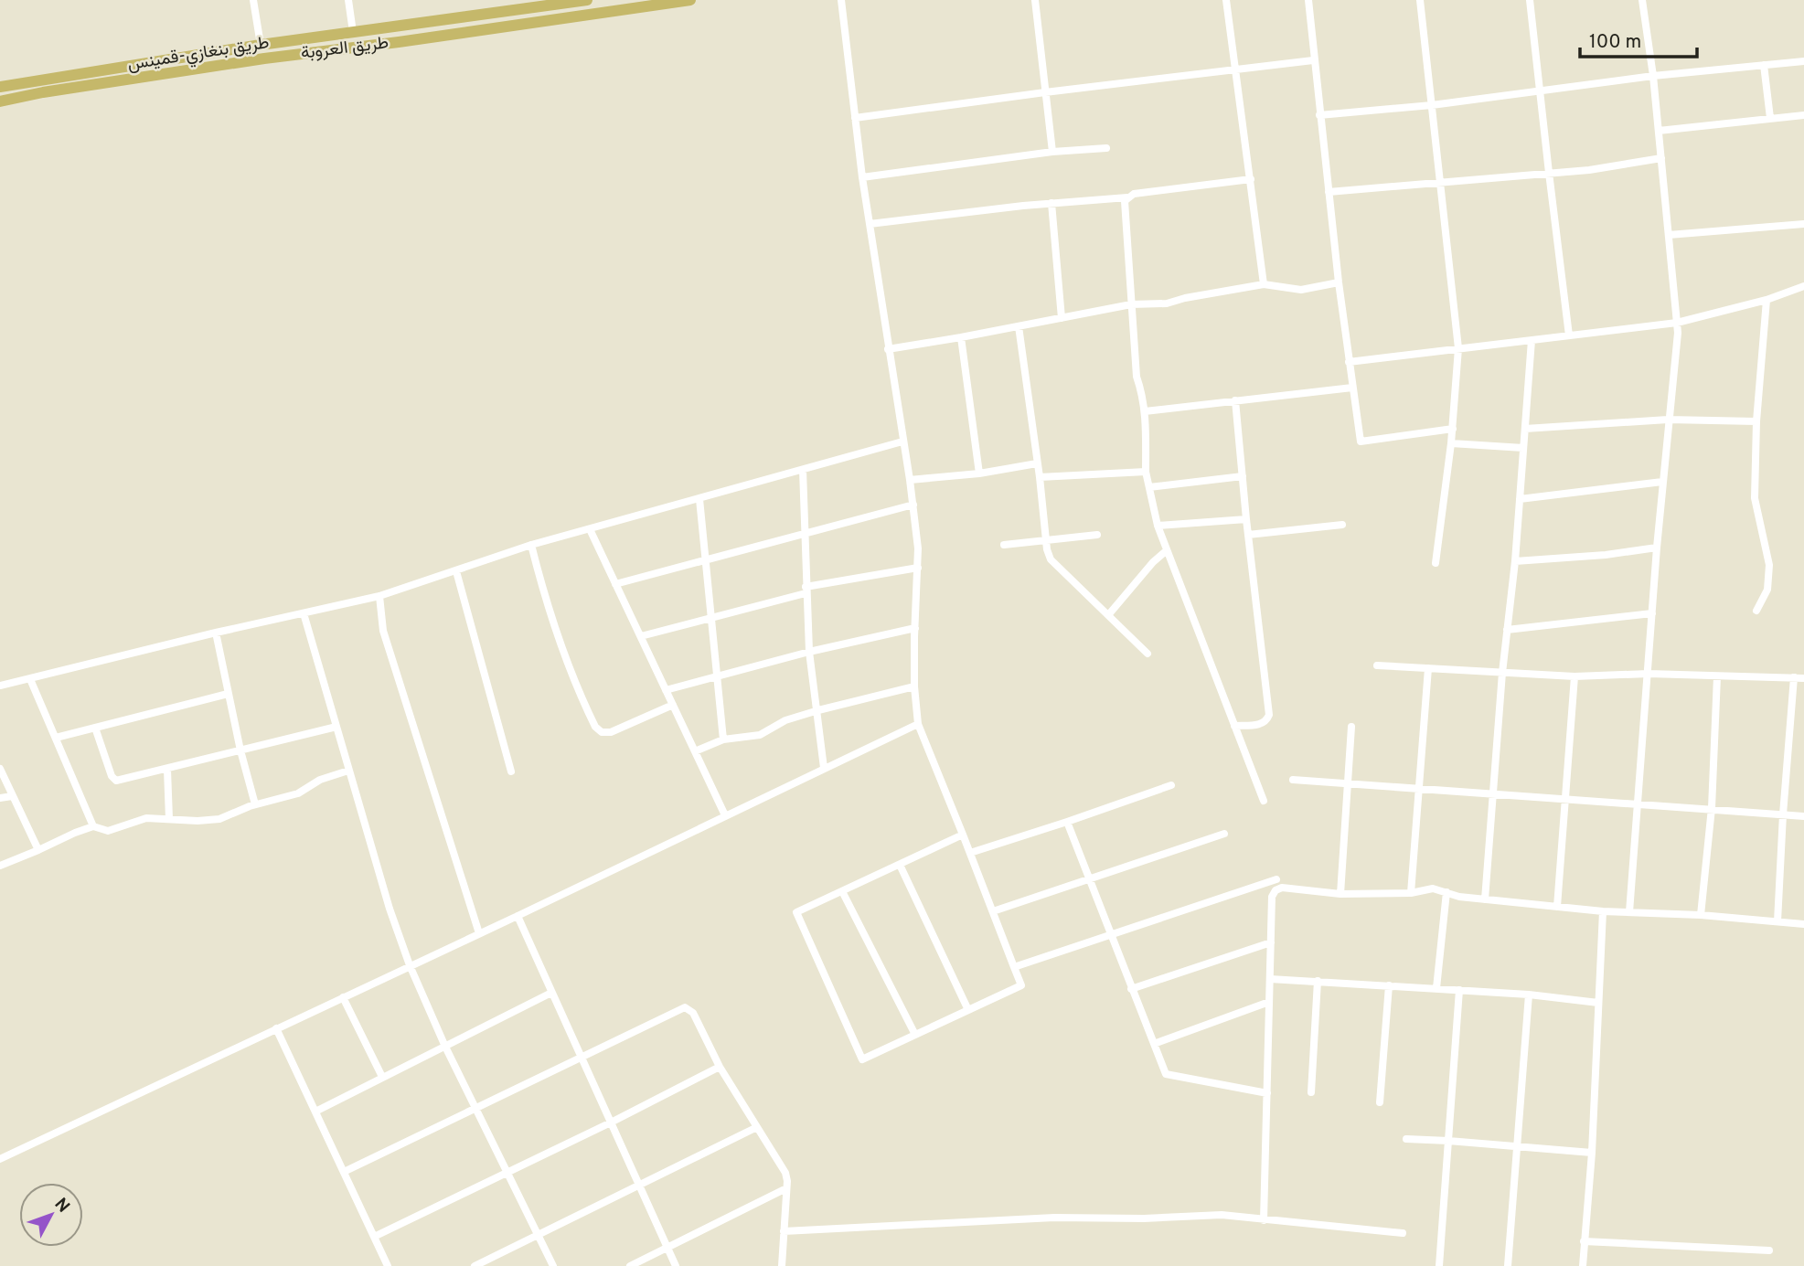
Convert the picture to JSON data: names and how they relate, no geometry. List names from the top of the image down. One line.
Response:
{"streets":{"main road":["طريق العروبة","طريق بنغازي-قمينس"]},"scale_bar":"100 m","north":"top right"}
